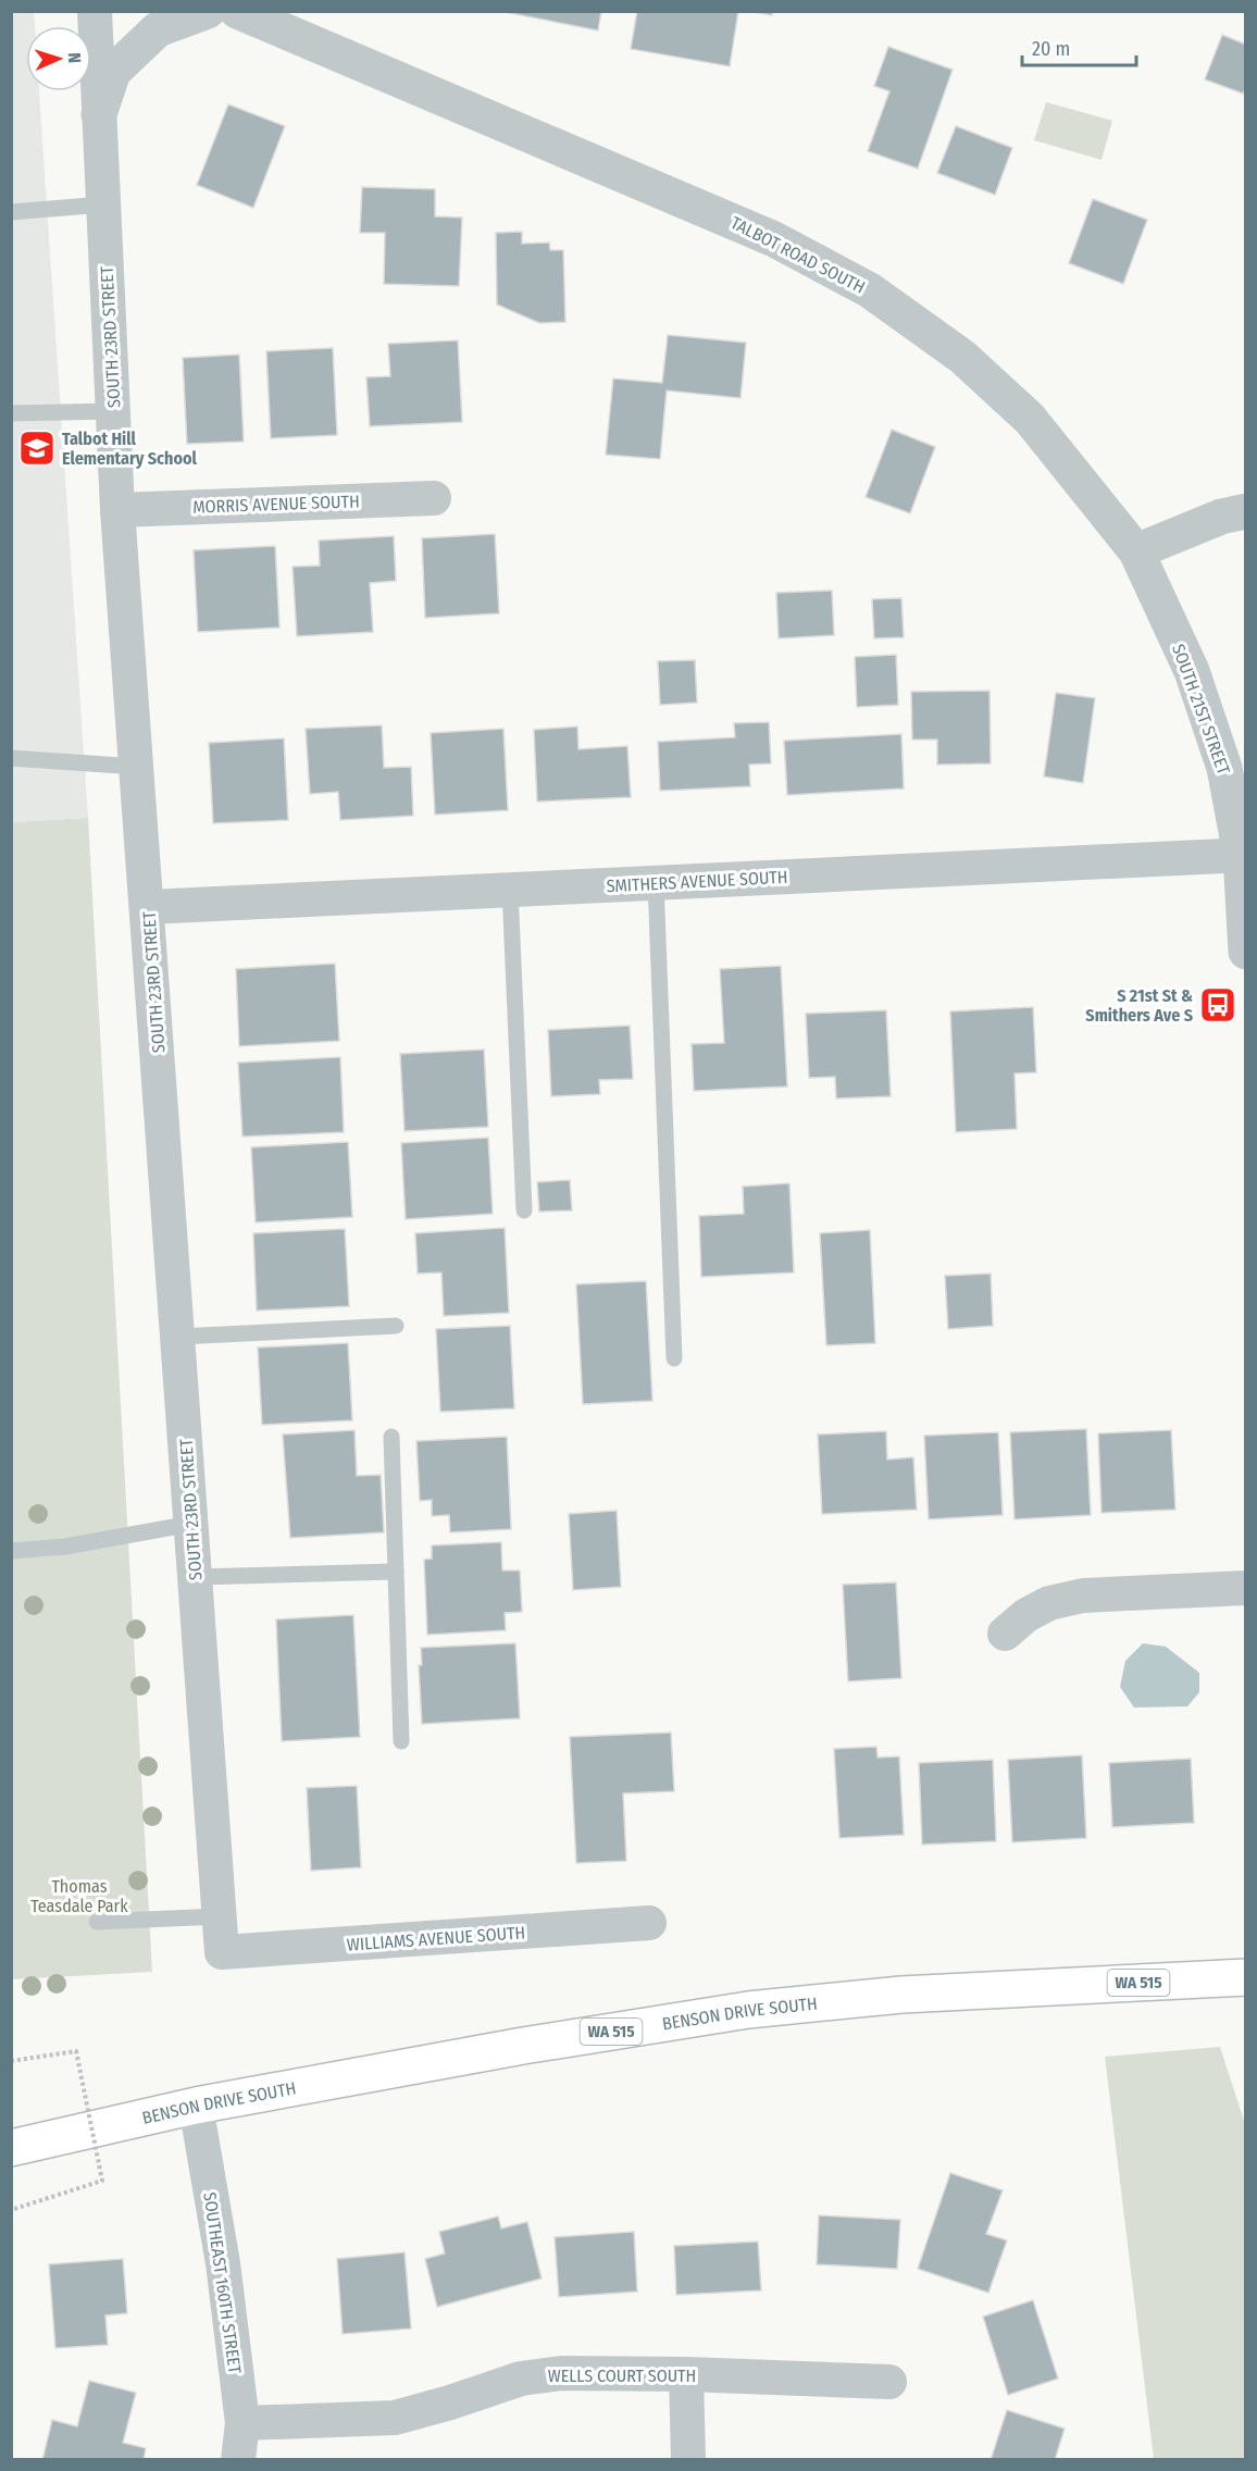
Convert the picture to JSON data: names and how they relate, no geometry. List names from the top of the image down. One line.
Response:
{"streets":{"main road":["WA 515","BENSON DRIVE SOUTH"],"street":["TALBOT ROAD SOUTH","SOUTH 23RD STREET","MORRIS AVENUE SOUTH","SOUTH 21ST STREET","SMITHERS AVENUE SOUTH","WILLIAMS AVENUE SOUTH","SOUTHEAST 160TH STREET","WELLS COURT SOUTH"]},"crossings":[["TALBOT ROAD SOUTH","SOUTH 21ST STREET"],["SOUTH 23RD STREET","MORRIS AVENUE SOUTH"],["SOUTH 23RD STREET","SMITHERS AVENUE SOUTH"],["SOUTH 23RD STREET","WILLIAMS AVENUE SOUTH"],["SOUTH 21ST STREET","SMITHERS AVENUE SOUTH"],["BENSON DRIVE SOUTH","SOUTHEAST 160TH STREET"],["SOUTHEAST 160TH STREET","WELLS COURT SOUTH"]],"parks":["Thomas Teasdale Park"],"places":{"school or university":["Talbot Hill Elementary School"],"bus stop":["S 21st St & Smithers Ave S"]},"scale_bar":"20 m","north":"right"}
